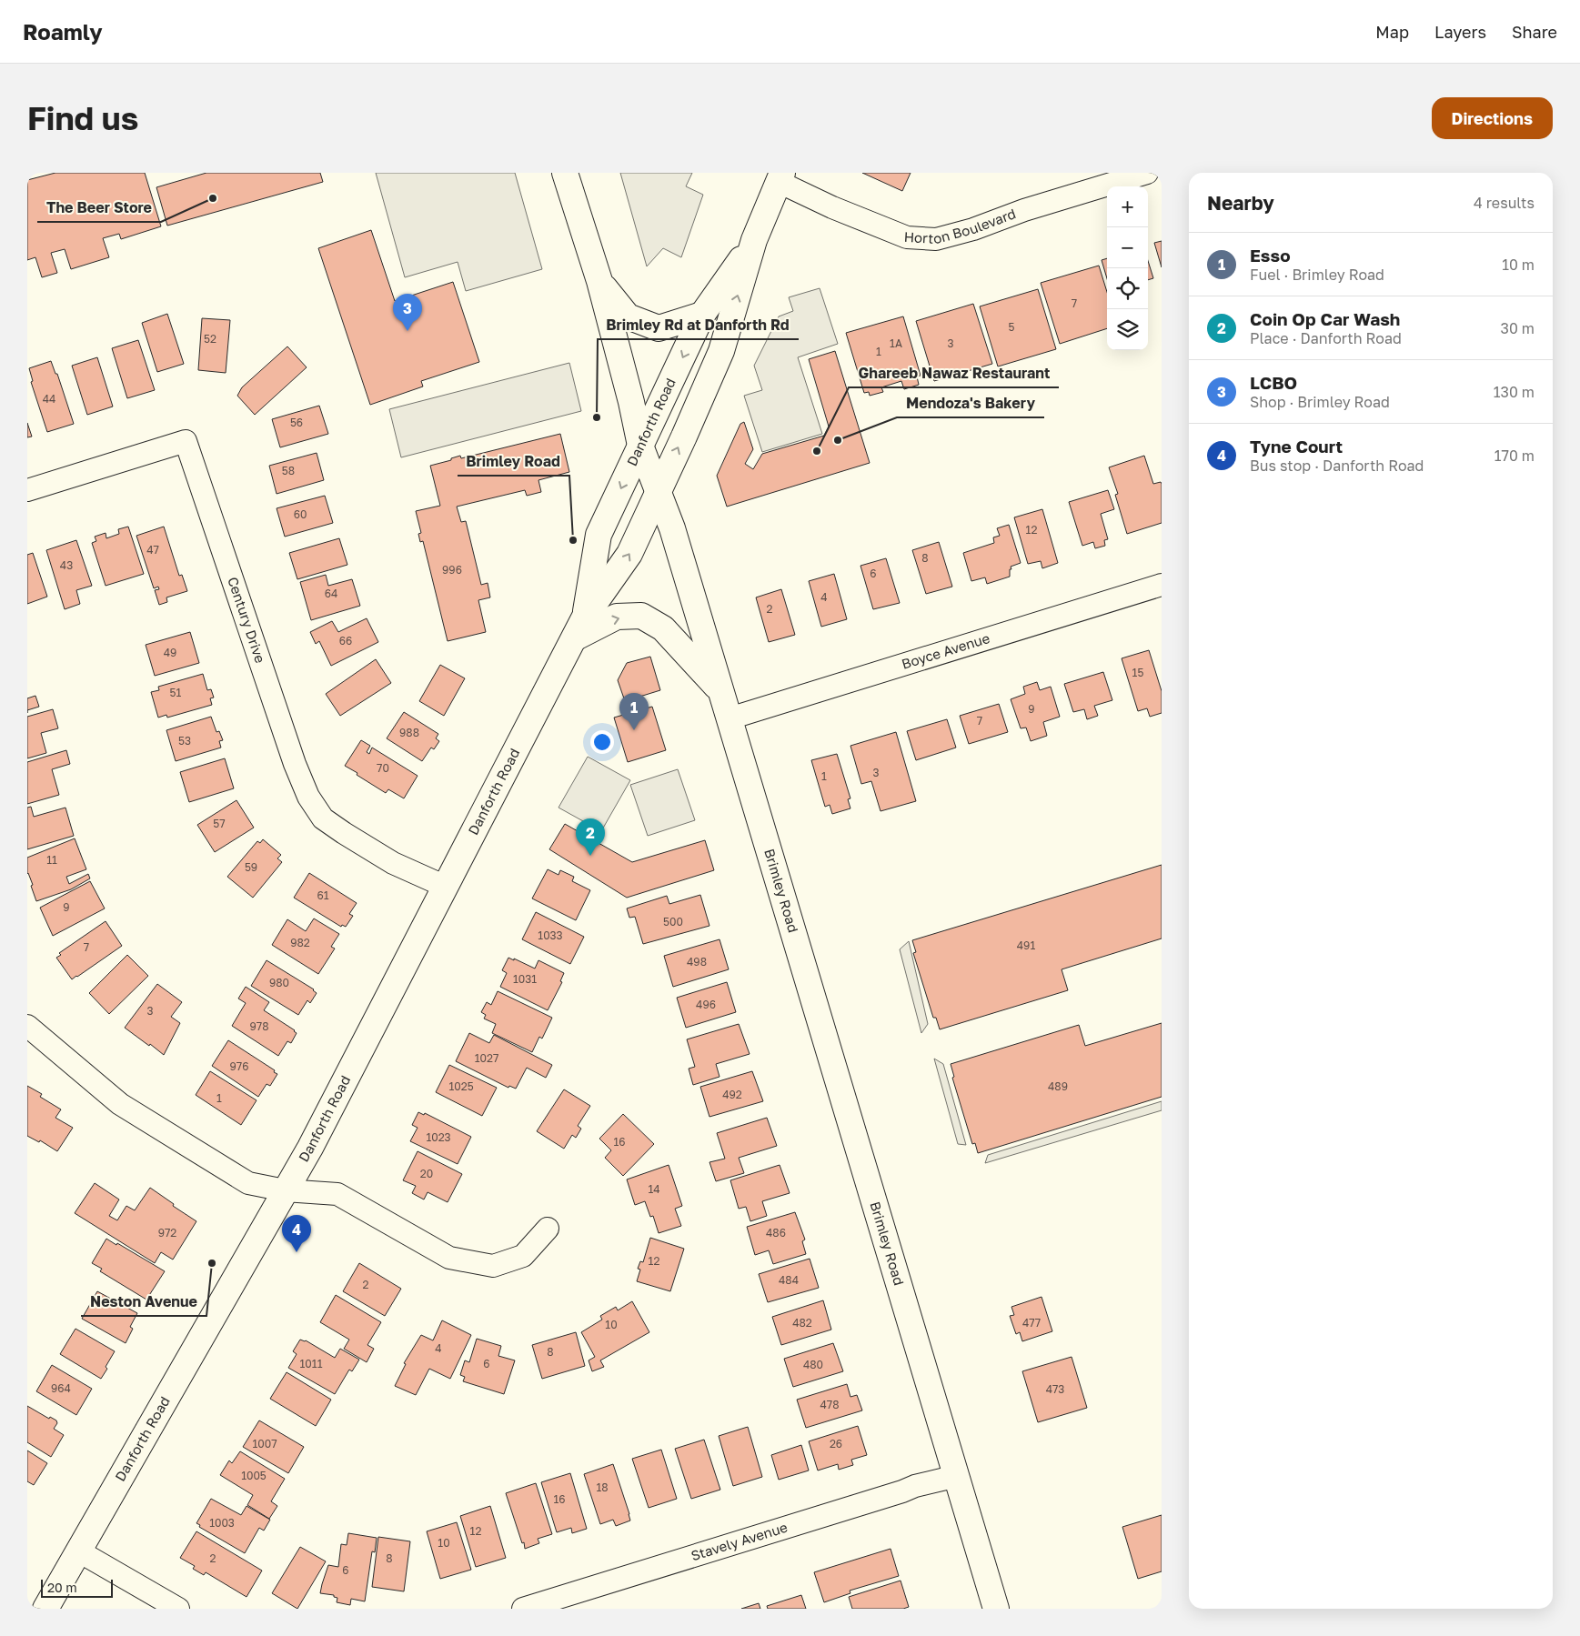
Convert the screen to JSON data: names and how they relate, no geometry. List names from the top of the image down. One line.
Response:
{"streets":{"main road":["Danforth Road","Brimley Road"],"street":["Horton Boulevard","Century Drive","Boyce Avenue","Stavely Avenue"]},"crossings":[["Horton Boulevard","Danforth Road"],["Danforth Road","Century Drive"],["Danforth Road","Brimley Road"],["Boyce Avenue","Brimley Road"],["Brimley Road","Stavely Avenue"]],"places":["The Beer Store","Brimley Rd at Danforth Rd","Mendoza's Bakery","Ghareeb Nawaz Restaurant","Brimley Road","Neston Avenue"],"house_numbers":["7","5","52","1A","3","1","44","56","58","60","12","47","8","43","996","6","64","4","2","66","49","15","51","9","7","988","53","70","3","1","57","11","59","61","9","500","1033","982","491","7","498","1031","980","496","3","978","1027","976","1025","489","492","1","1023","16","20","14","972","486","12","484","2","482","477","10","4","8","1011","6","480","964","473","478","1007","26","1005","18","16","1003","12","10","2","8","6"],"scale_bar":"20 m","page":{"header":"Roamly","nav":["Map","Layers","Share"],"buttons":"Directions","title":"Find us","heading":["Nearby","4 results"],"map_buttons":["+","−"],"list":[{"mark":"1","name":"Esso","note":"Fuel · Brimley Road","value":"10 m"},{"mark":"2","name":"Coin Op Car Wash","note":"Place · Danforth Road","value":"30 m"},{"mark":"3","name":"LCBO","note":"Shop · Brimley Road","value":"130 m"},{"mark":"4","name":"Tyne Court","note":"Bus stop · Danforth Road","value":"170 m"}],"pins":["3","1","2","4"],"scale":"20 m"}}
